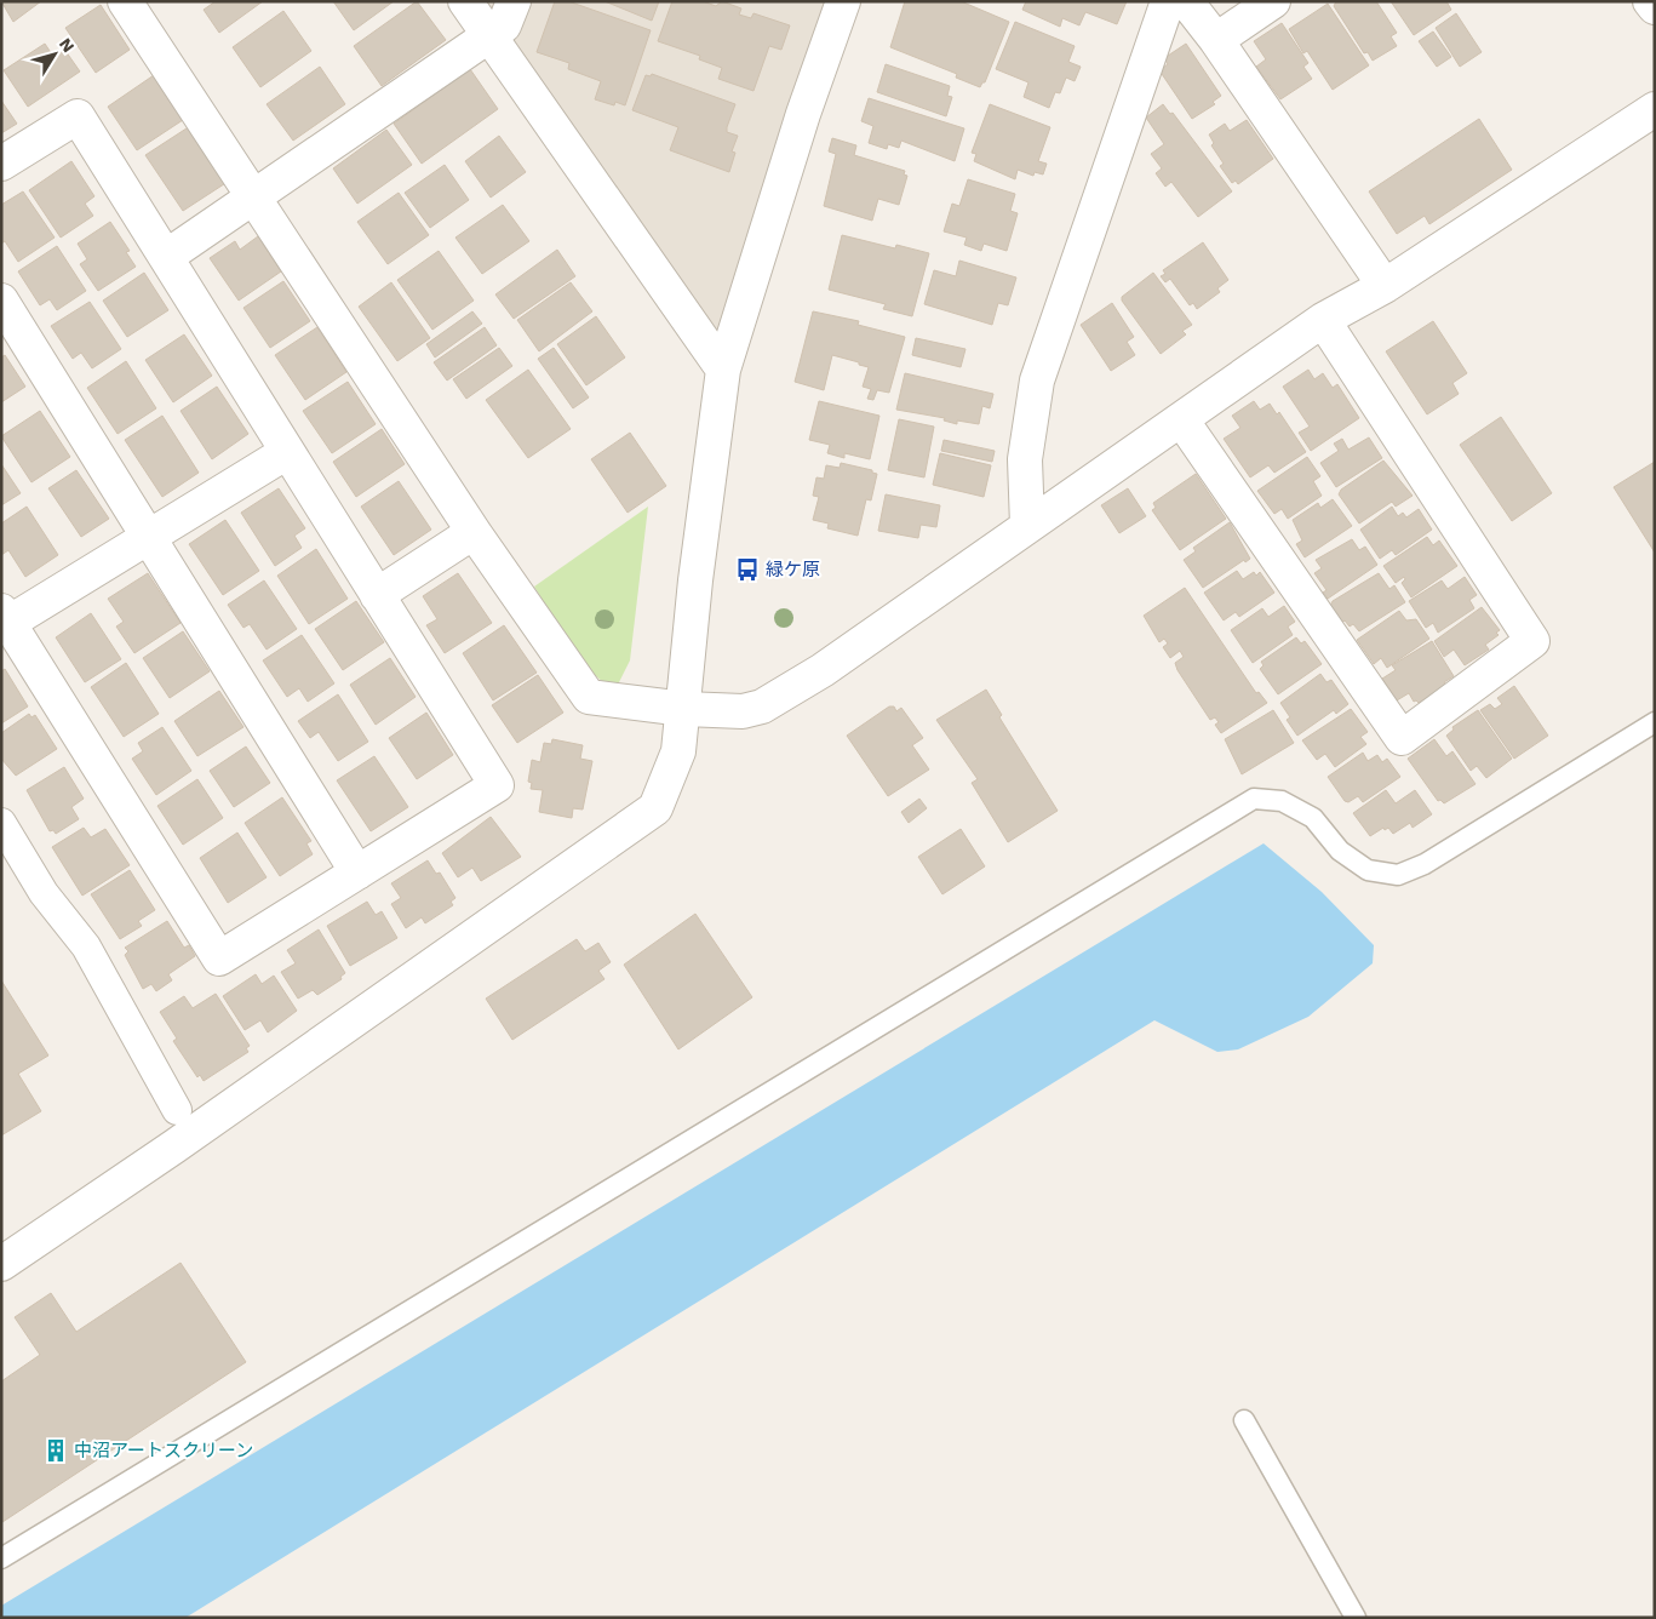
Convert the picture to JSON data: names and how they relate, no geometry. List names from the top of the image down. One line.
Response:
{"places":{"bus stop":["緑ケ原"],"building":["中沼アートスクリーン"]},"north":"top right"}
